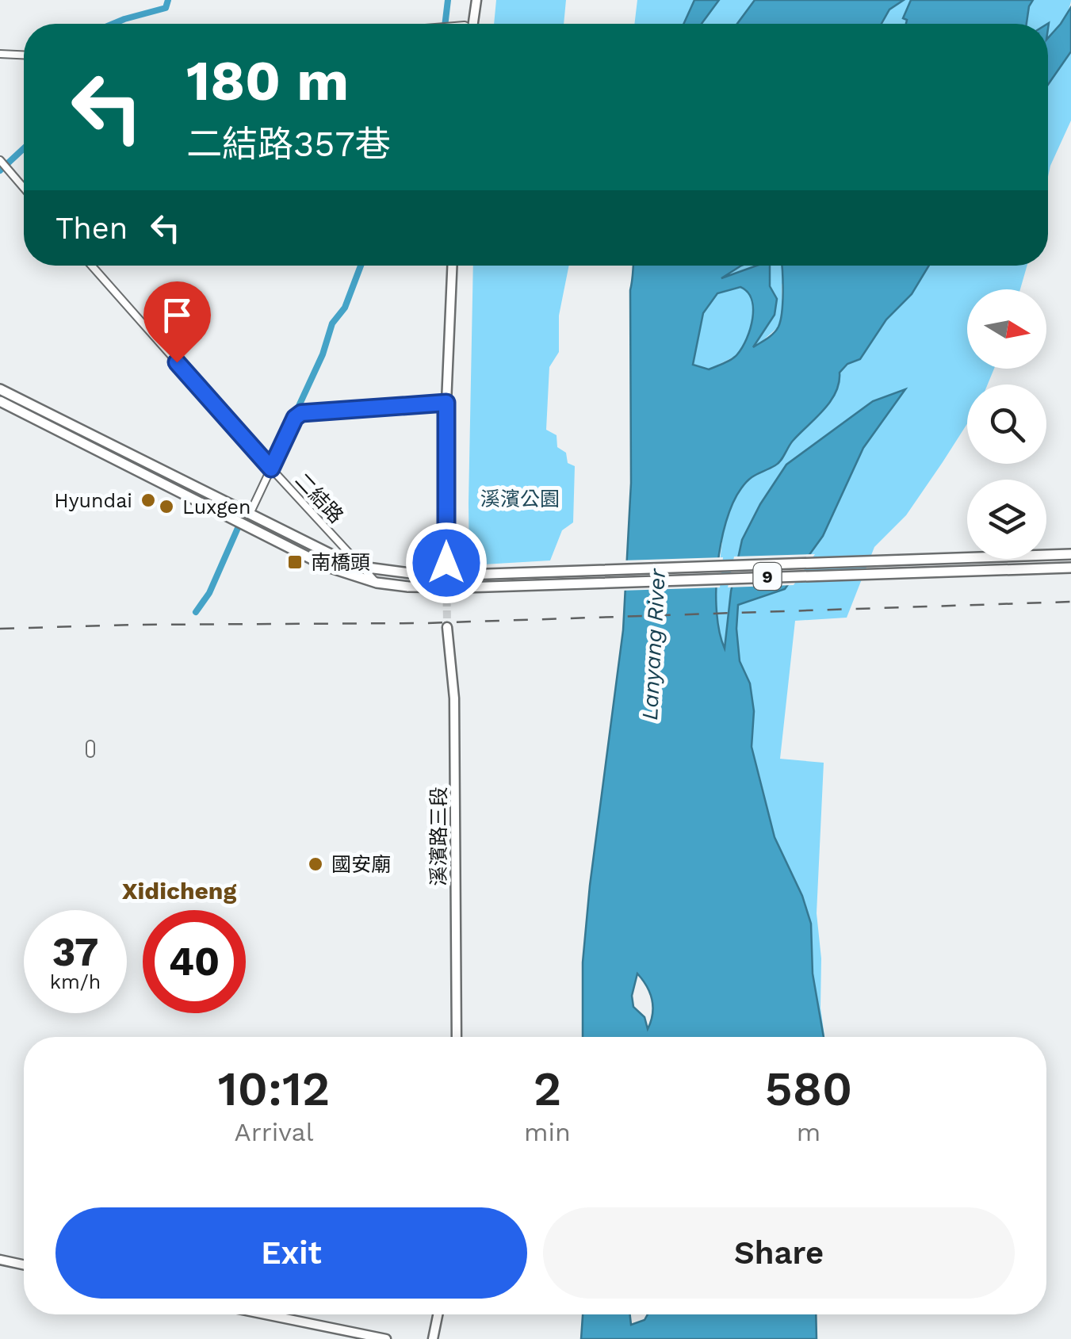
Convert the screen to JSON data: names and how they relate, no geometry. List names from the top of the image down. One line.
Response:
{"streets":{"main road":["9"],"street":["二結路","溪濱路三段"]},"crossings":[["二結路","9"]],"districts":["Xidicheng"],"water":["Lanyang River"],"parks":["溪濱公園"],"places":{"other":["Hyundai","Luxgen","國安廟"],"transit":["南橋頭"]},"north":"right","page":{"turn":["180 m","二結路357巷"],"then":"Then","speed":"37 km/h","limit":"40","eta":["10:12","Arrival","2","min","580","m"],"buttons":["Exit","Share"]}}
